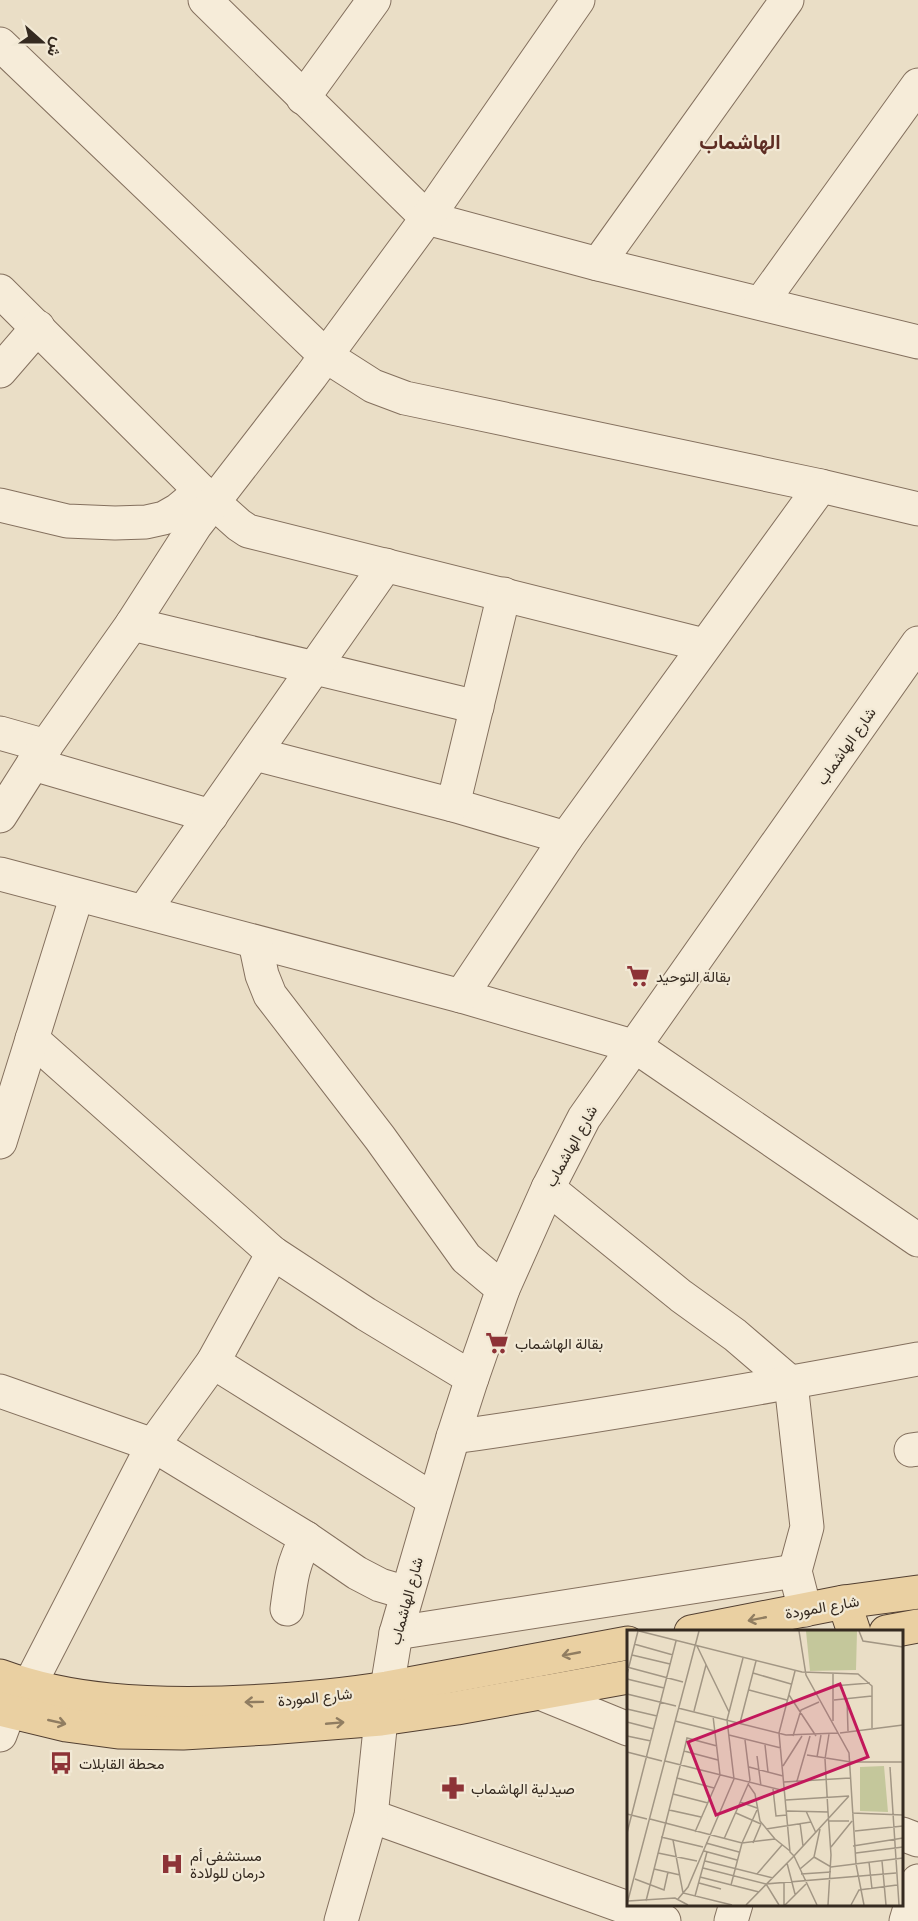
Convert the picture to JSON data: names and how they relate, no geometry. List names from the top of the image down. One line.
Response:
{"streets":{"main road":["شارع الموردة"],"street":["شارع الهاشماب"]},"crossings":[["شارع الهاشماب","شارع الموردة"]],"districts":["الهاشماب"],"places":{"supermarket":["بقالة التوحيد","بقالة الهاشماب"],"bus stop":["محطة القابلات"],"pharmacy":["صيدلية الهاشماب"],"hospital":["مستشفى أم درمان للولادة"]},"north":"right"}
